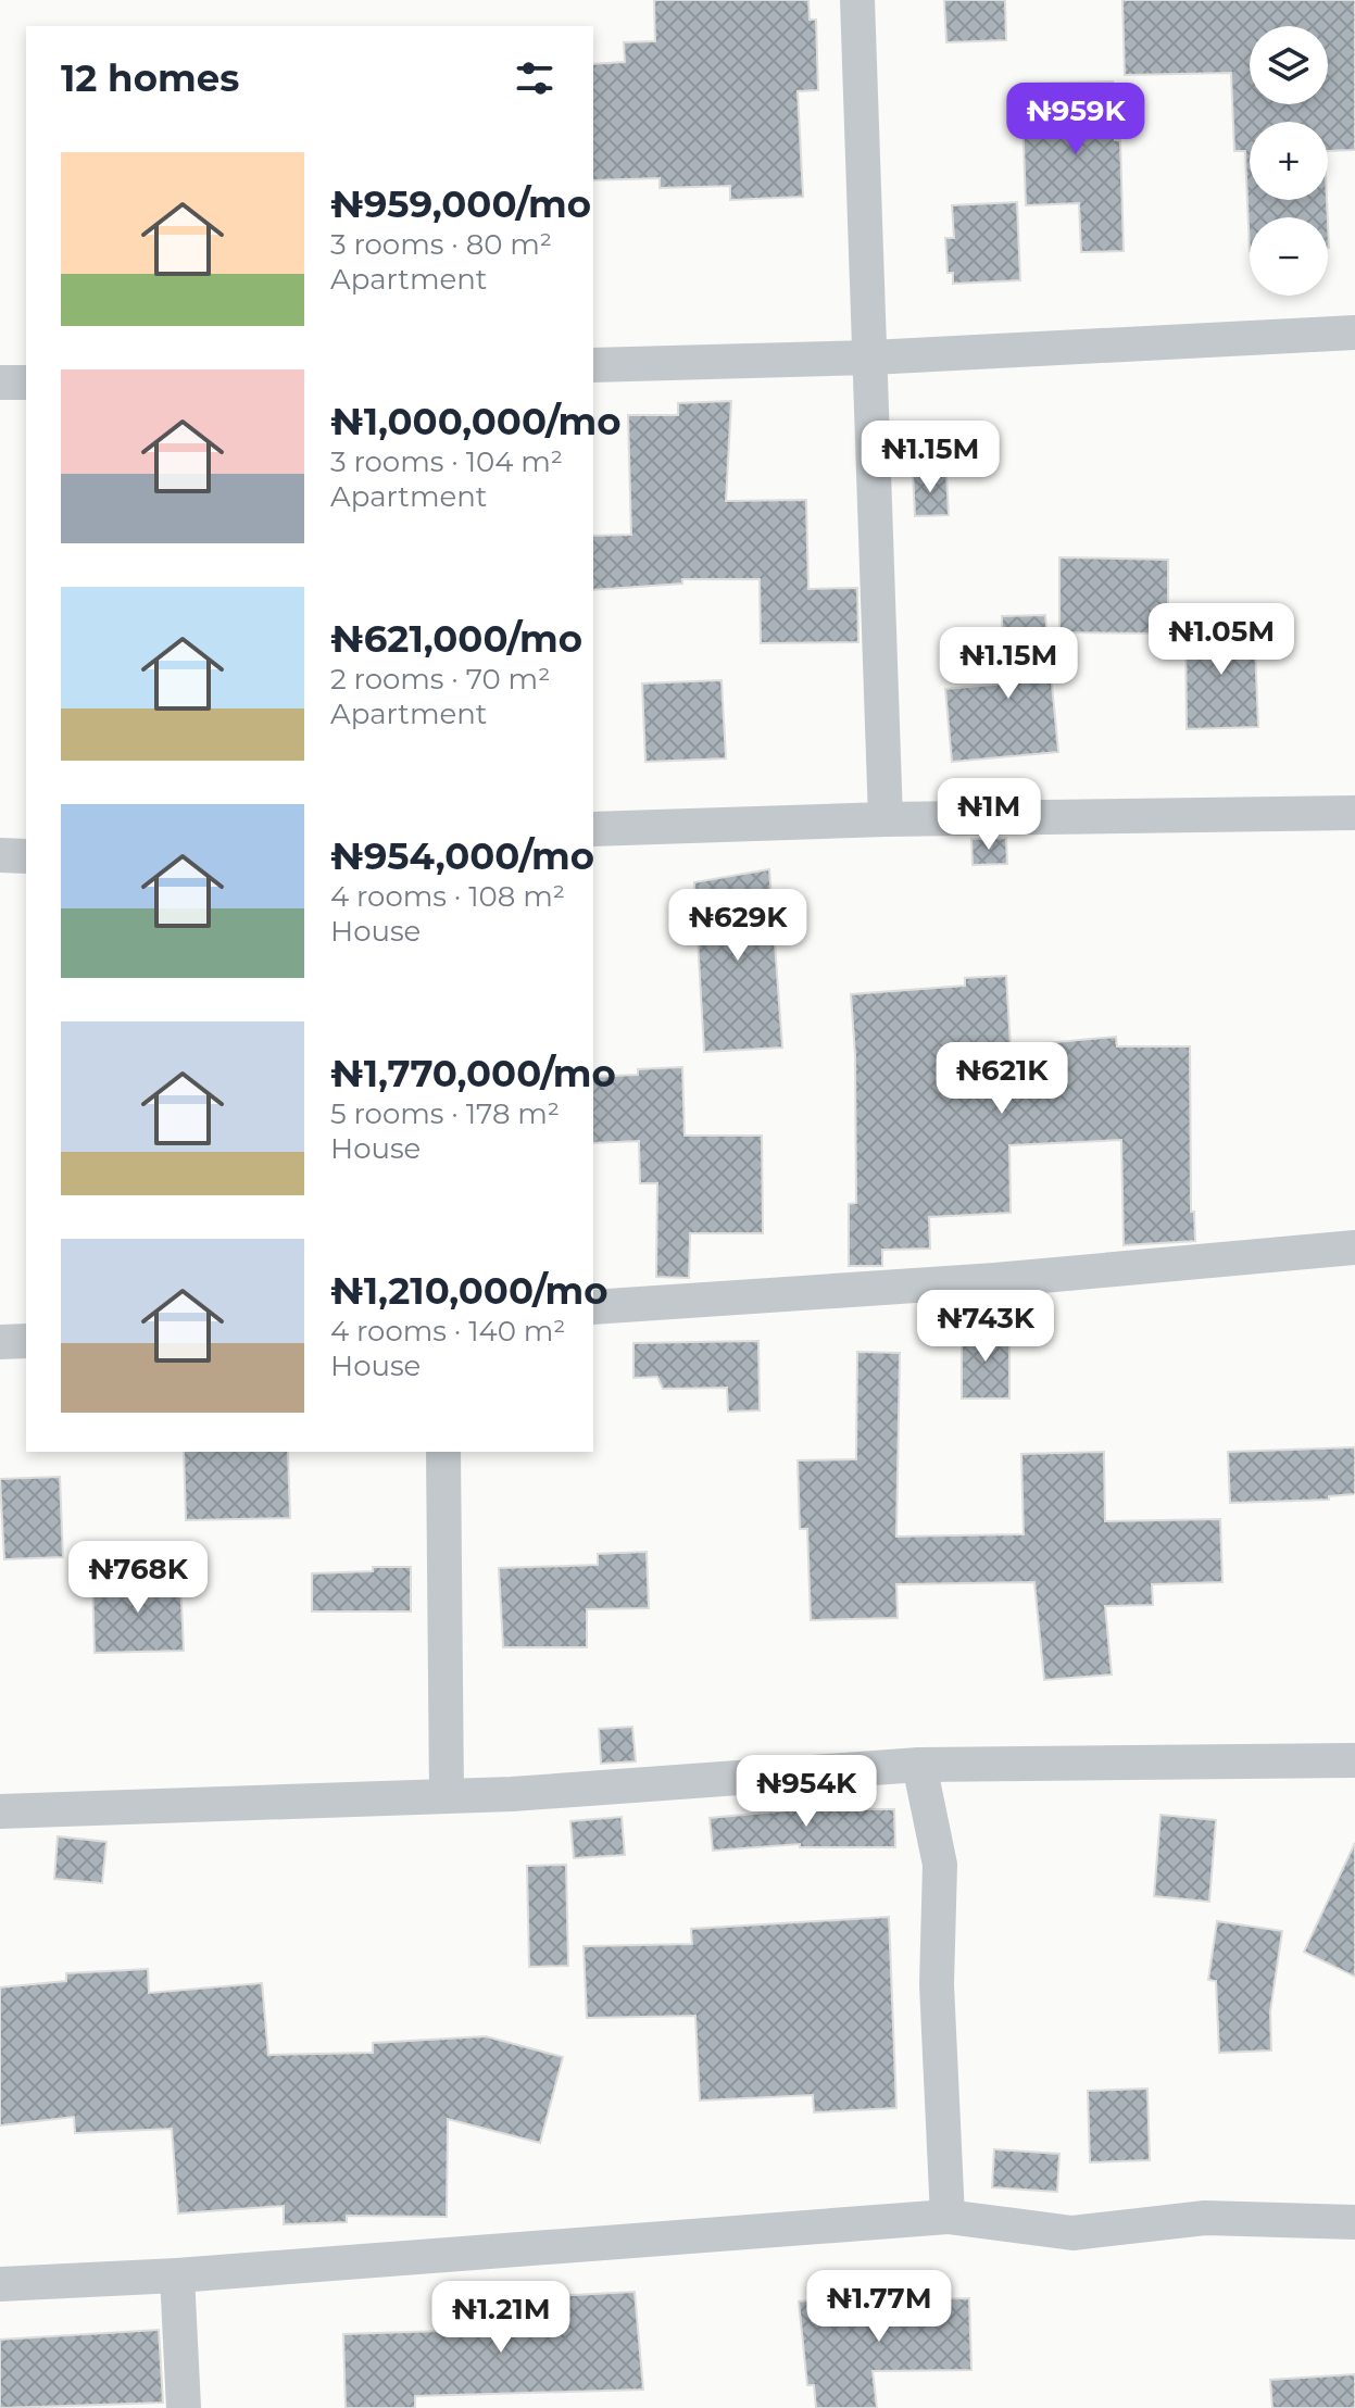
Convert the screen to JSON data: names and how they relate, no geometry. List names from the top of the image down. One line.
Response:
{"page":{"map_buttons":["+","−"],"heading":"12 homes","price":["₦959K","₦1.15M","₦1.05M","₦1.15M","₦1M","₦629K","₦621K","₦743K","₦768K","₦954K","₦1.77M","₦1.21M"],"list":[{"name":"₦959,000/mo","note":"3 rooms · 80 m² · Apartment"},{"name":"₦1,000,000/mo","note":"3 rooms · 104 m² · Apartment"},{"name":"₦621,000/mo","note":"2 rooms · 70 m² · Apartment"},{"name":"₦954,000/mo","note":"4 rooms · 108 m² · House"},{"name":"₦1,770,000/mo","note":"5 rooms · 178 m² · House"},{"name":"₦1,210,000/mo","note":"4 rooms · 140 m² · House"}]}}
